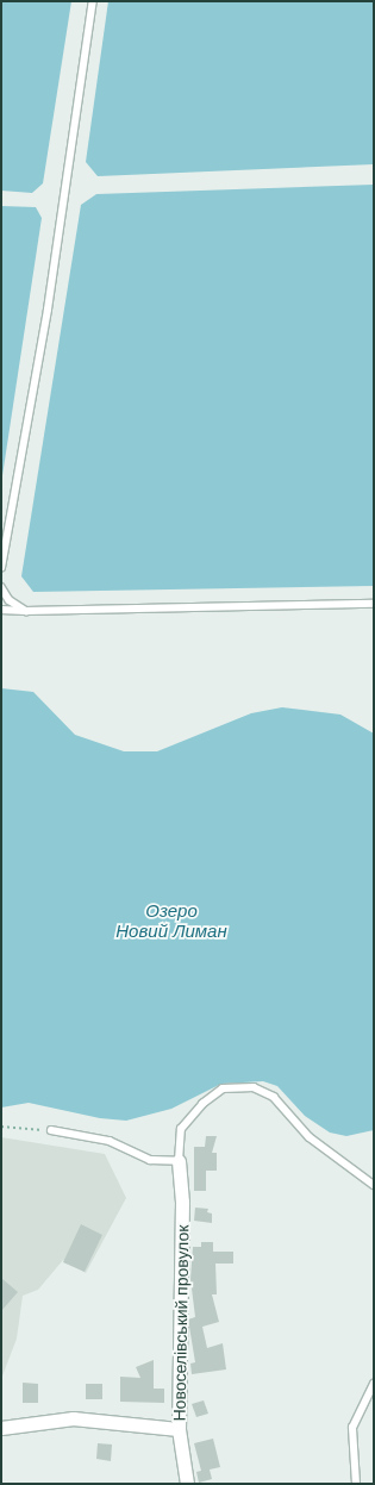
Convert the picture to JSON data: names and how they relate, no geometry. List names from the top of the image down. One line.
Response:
{"streets":{"street":["Новоселівський провулок"]},"water":["Озеро Новий Лиман"]}
